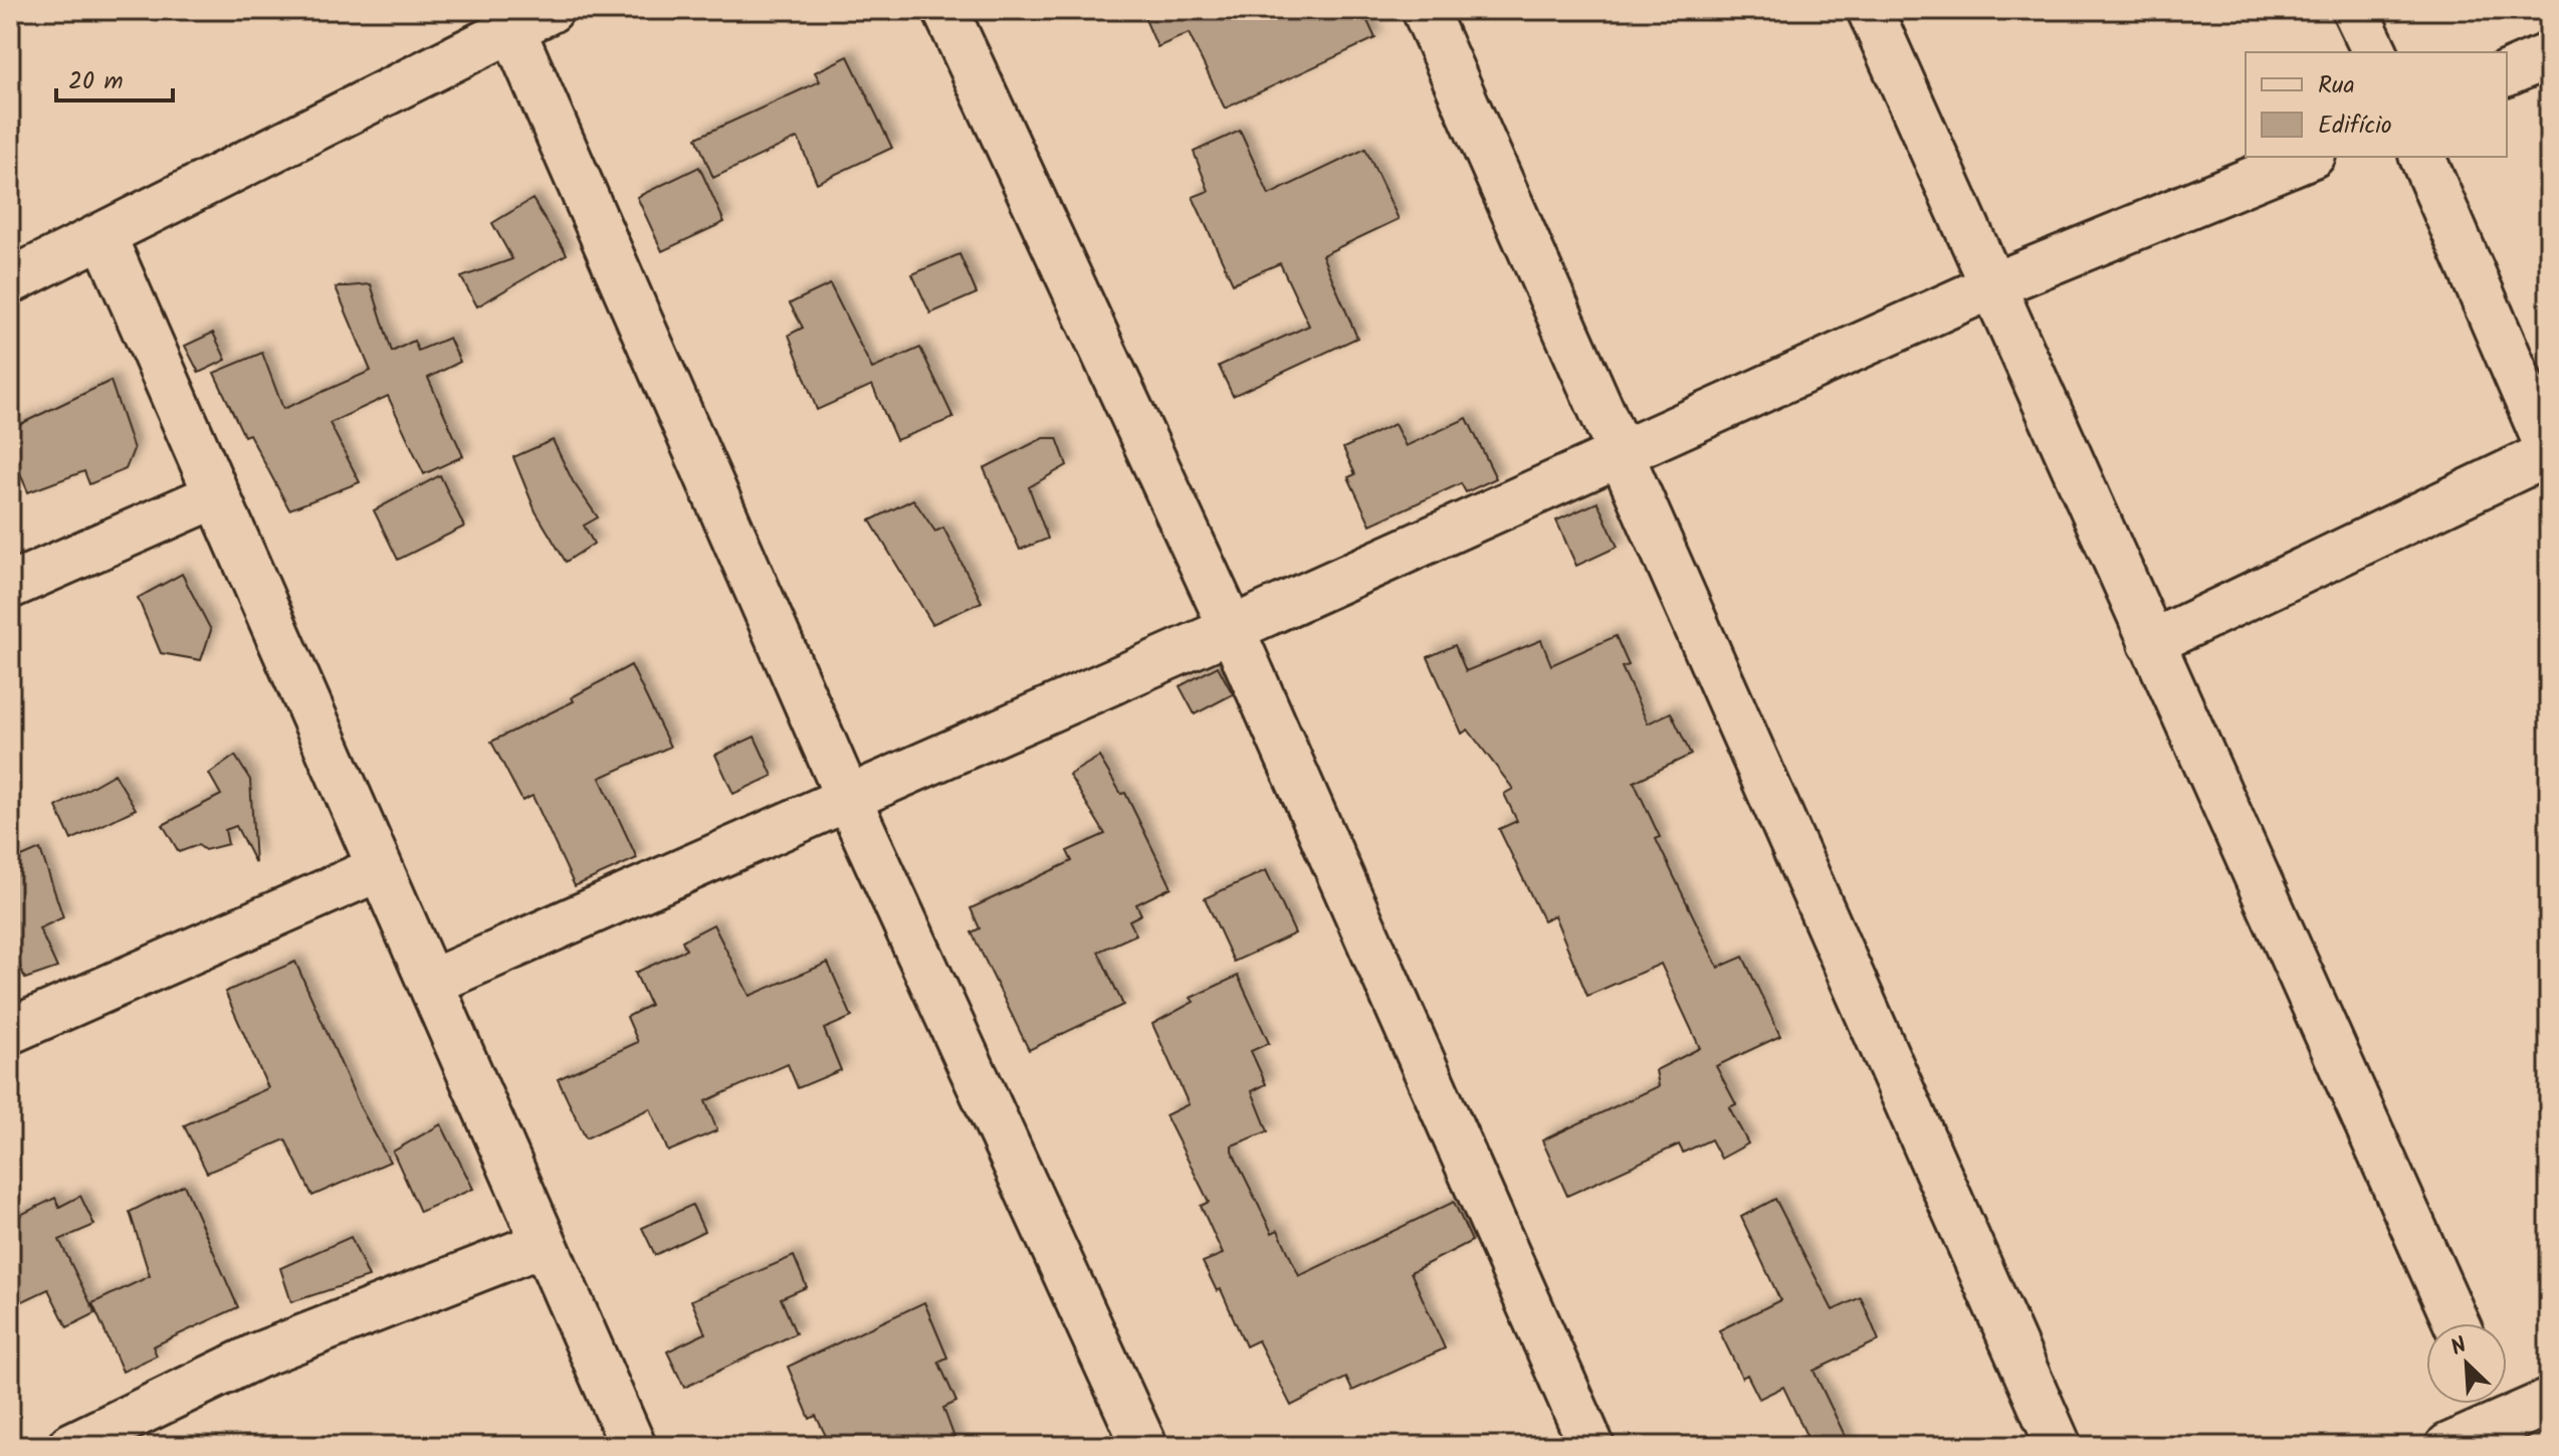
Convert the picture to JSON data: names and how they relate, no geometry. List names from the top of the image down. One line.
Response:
{"legend":["Rua","Edifício"],"scale_bar":"20 m","north":"top left"}
